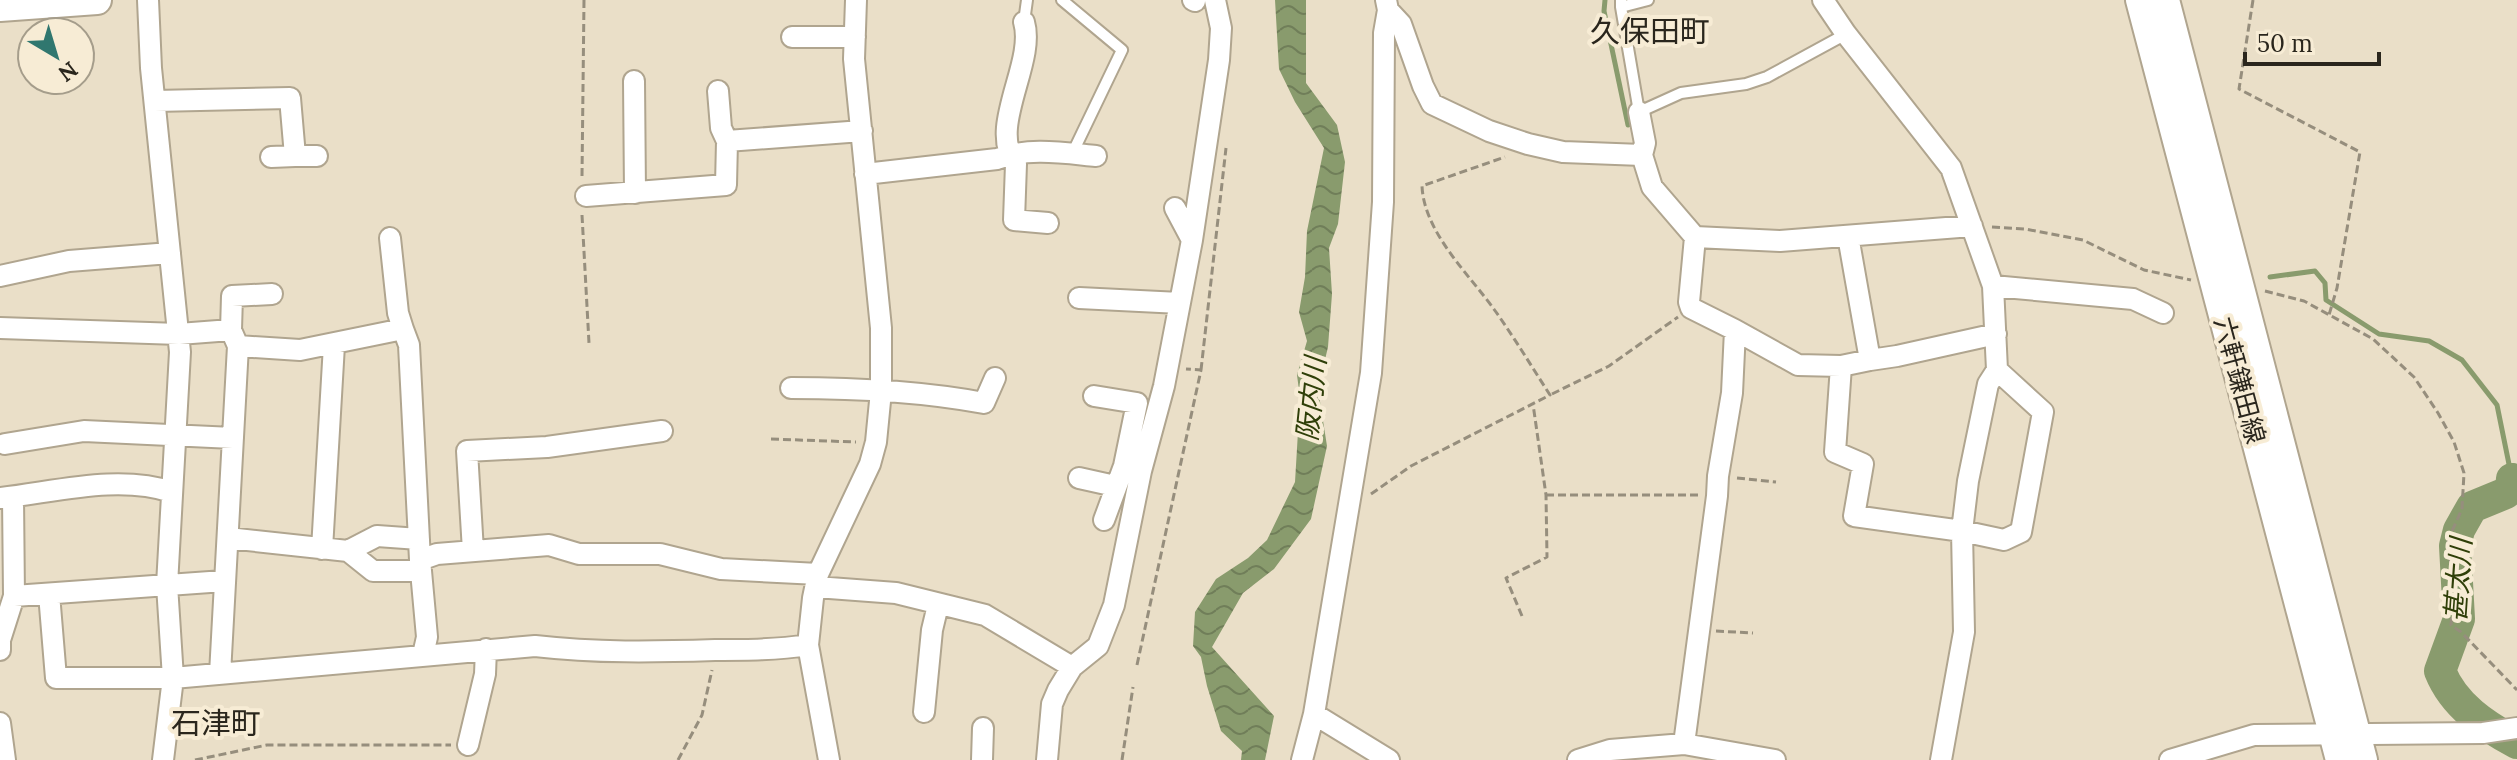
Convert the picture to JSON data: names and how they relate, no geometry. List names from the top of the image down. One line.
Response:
{"streets":{"main road":["六軒鎌田線"]},"districts":["久保田町","石津町"],"water":["阪内川","甚太川"],"scale_bar":"50 m","north":"bottom right"}
